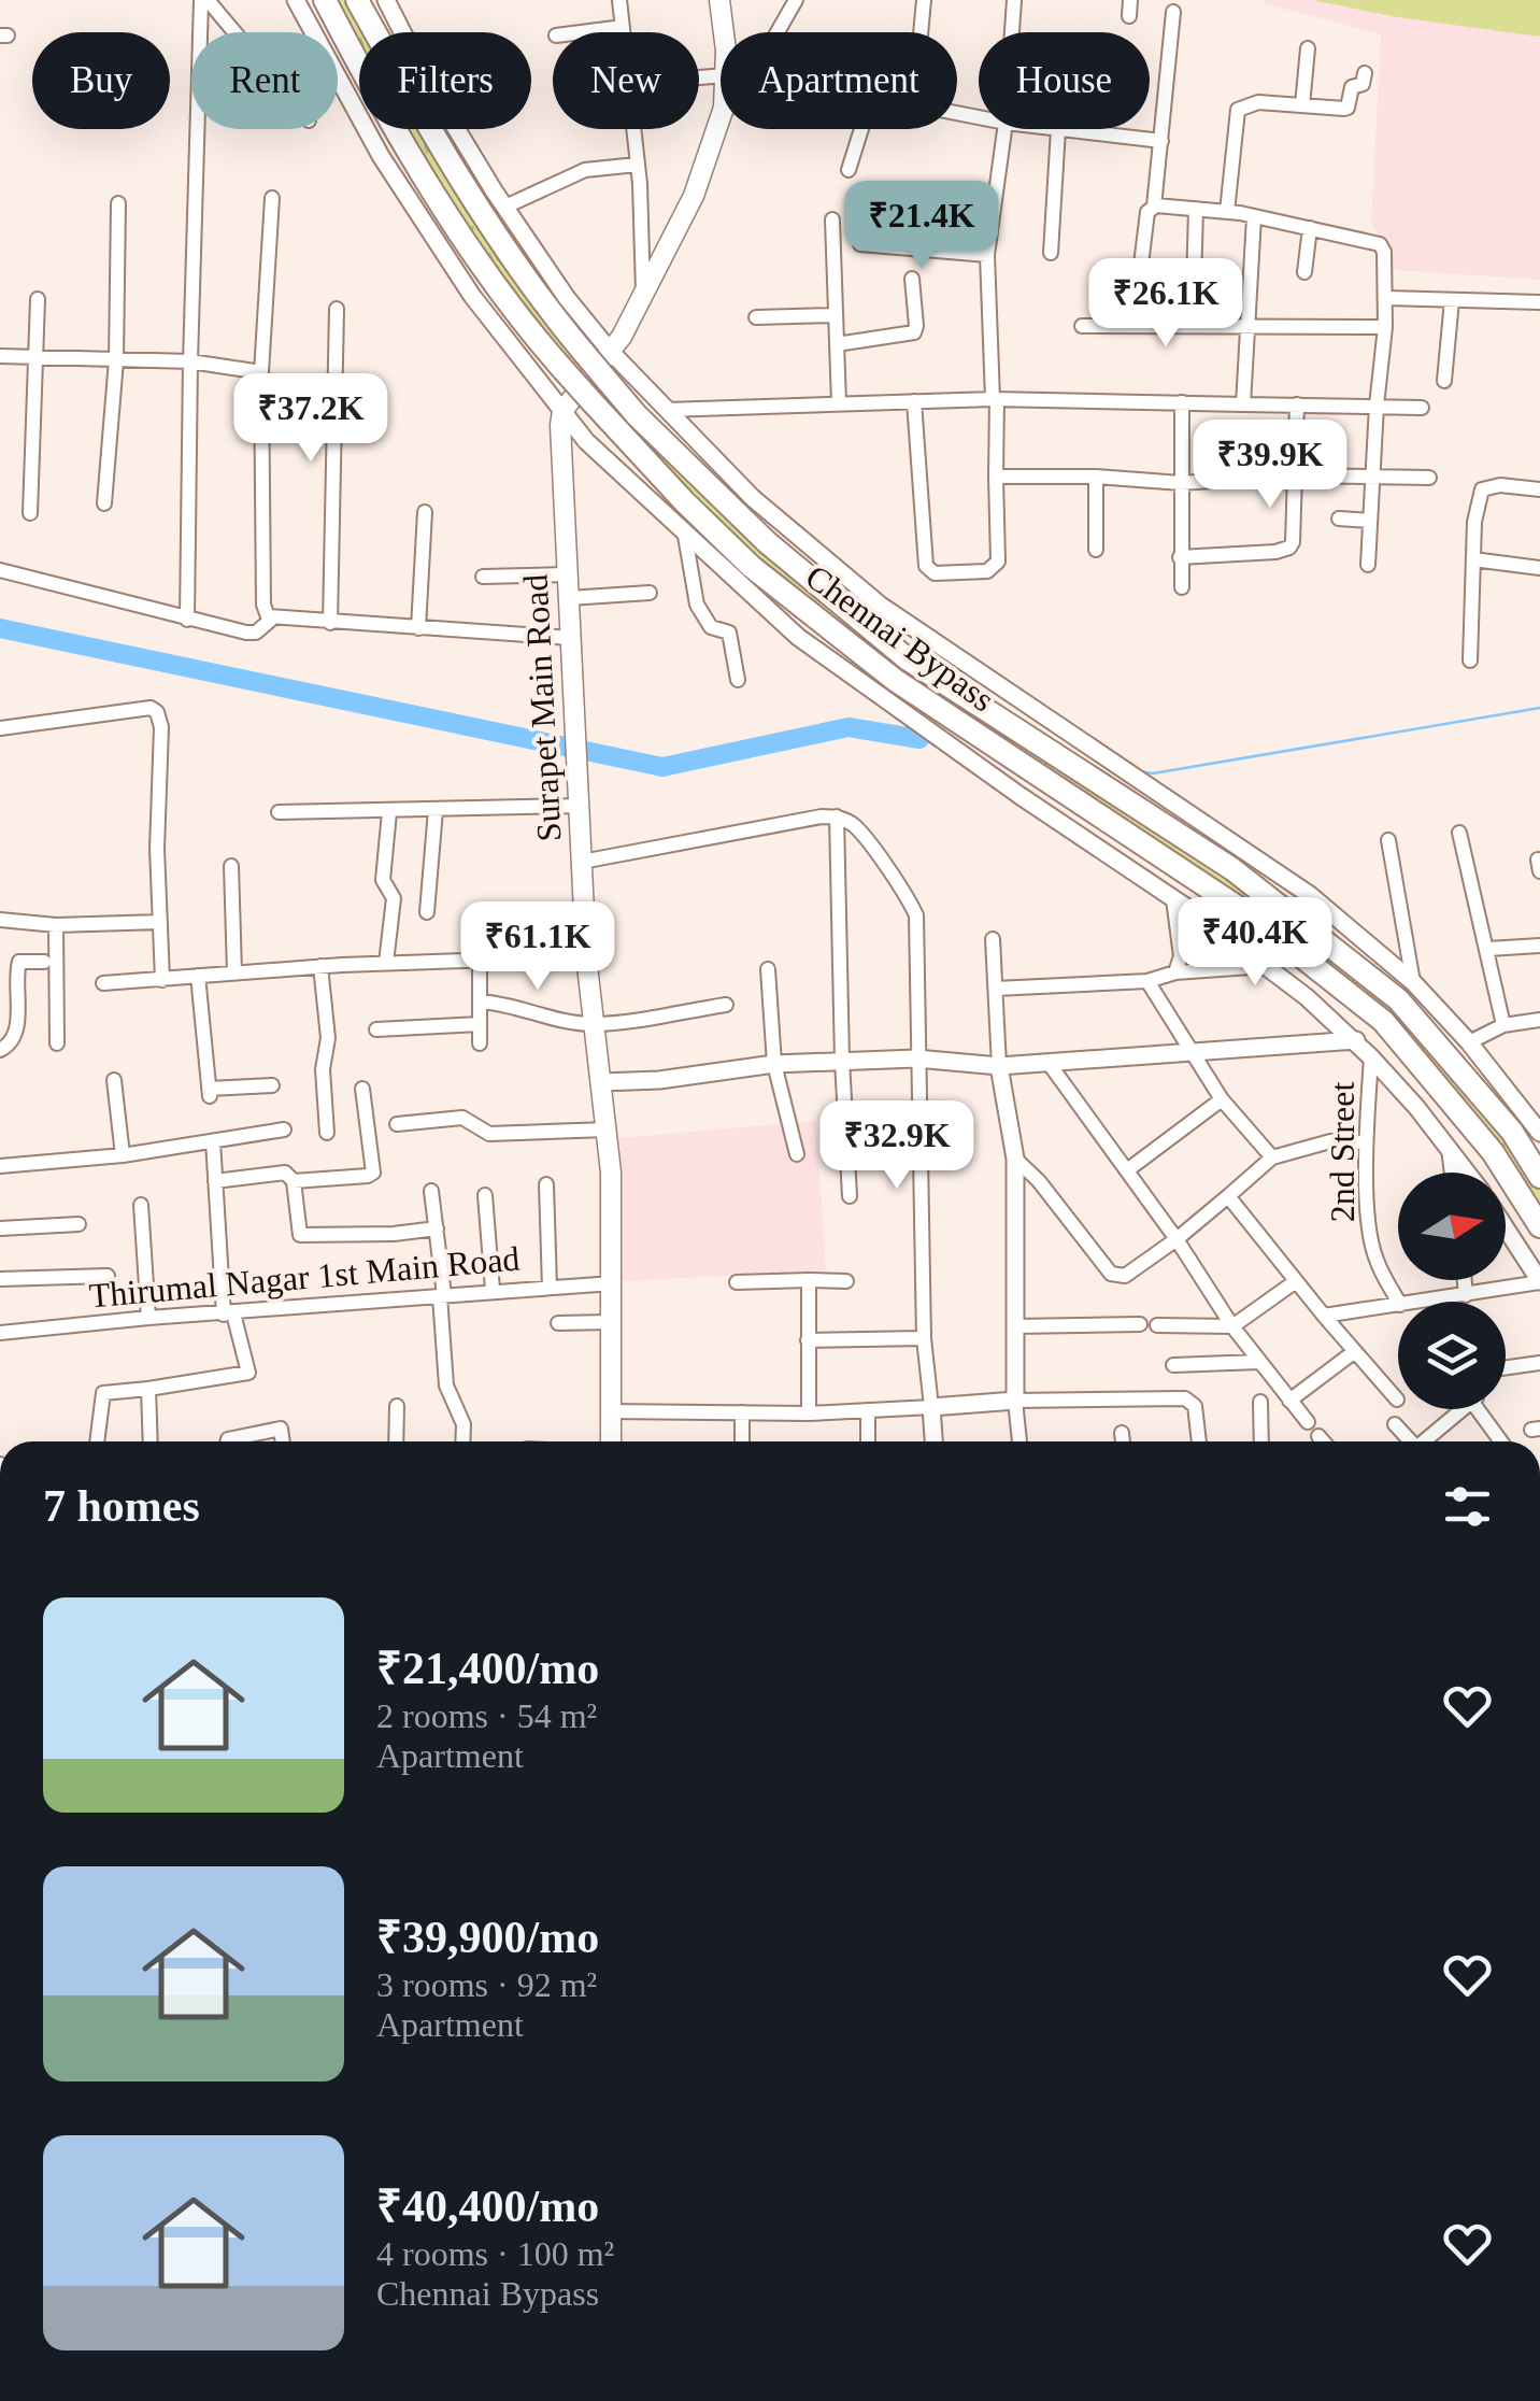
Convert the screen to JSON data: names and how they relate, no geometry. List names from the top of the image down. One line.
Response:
{"streets":{"highway":["Chennai Bypass"],"main road":["Surapet Main Road"],"street":["2nd Street","Thirumal Nagar 1st Main Road"]},"crossings":[["Surapet Main Road","Thirumal Nagar 1st Main Road"]],"north":"right","page":{"chip":["Buy","Rent","Filters","New","Apartment","House"],"price":["₹21.4K","₹26.1K","₹37.2K","₹39.9K","₹40.4K","₹61.1K","₹32.9K"],"heading":"7 homes","list":[{"name":"₹21,400/mo","note":"2 rooms · 54 m² · Apartment"},{"name":"₹39,900/mo","note":"3 rooms · 92 m² · Apartment"},{"name":"₹40,400/mo","note":"4 rooms · 100 m² · Chennai Bypass"}]}}
